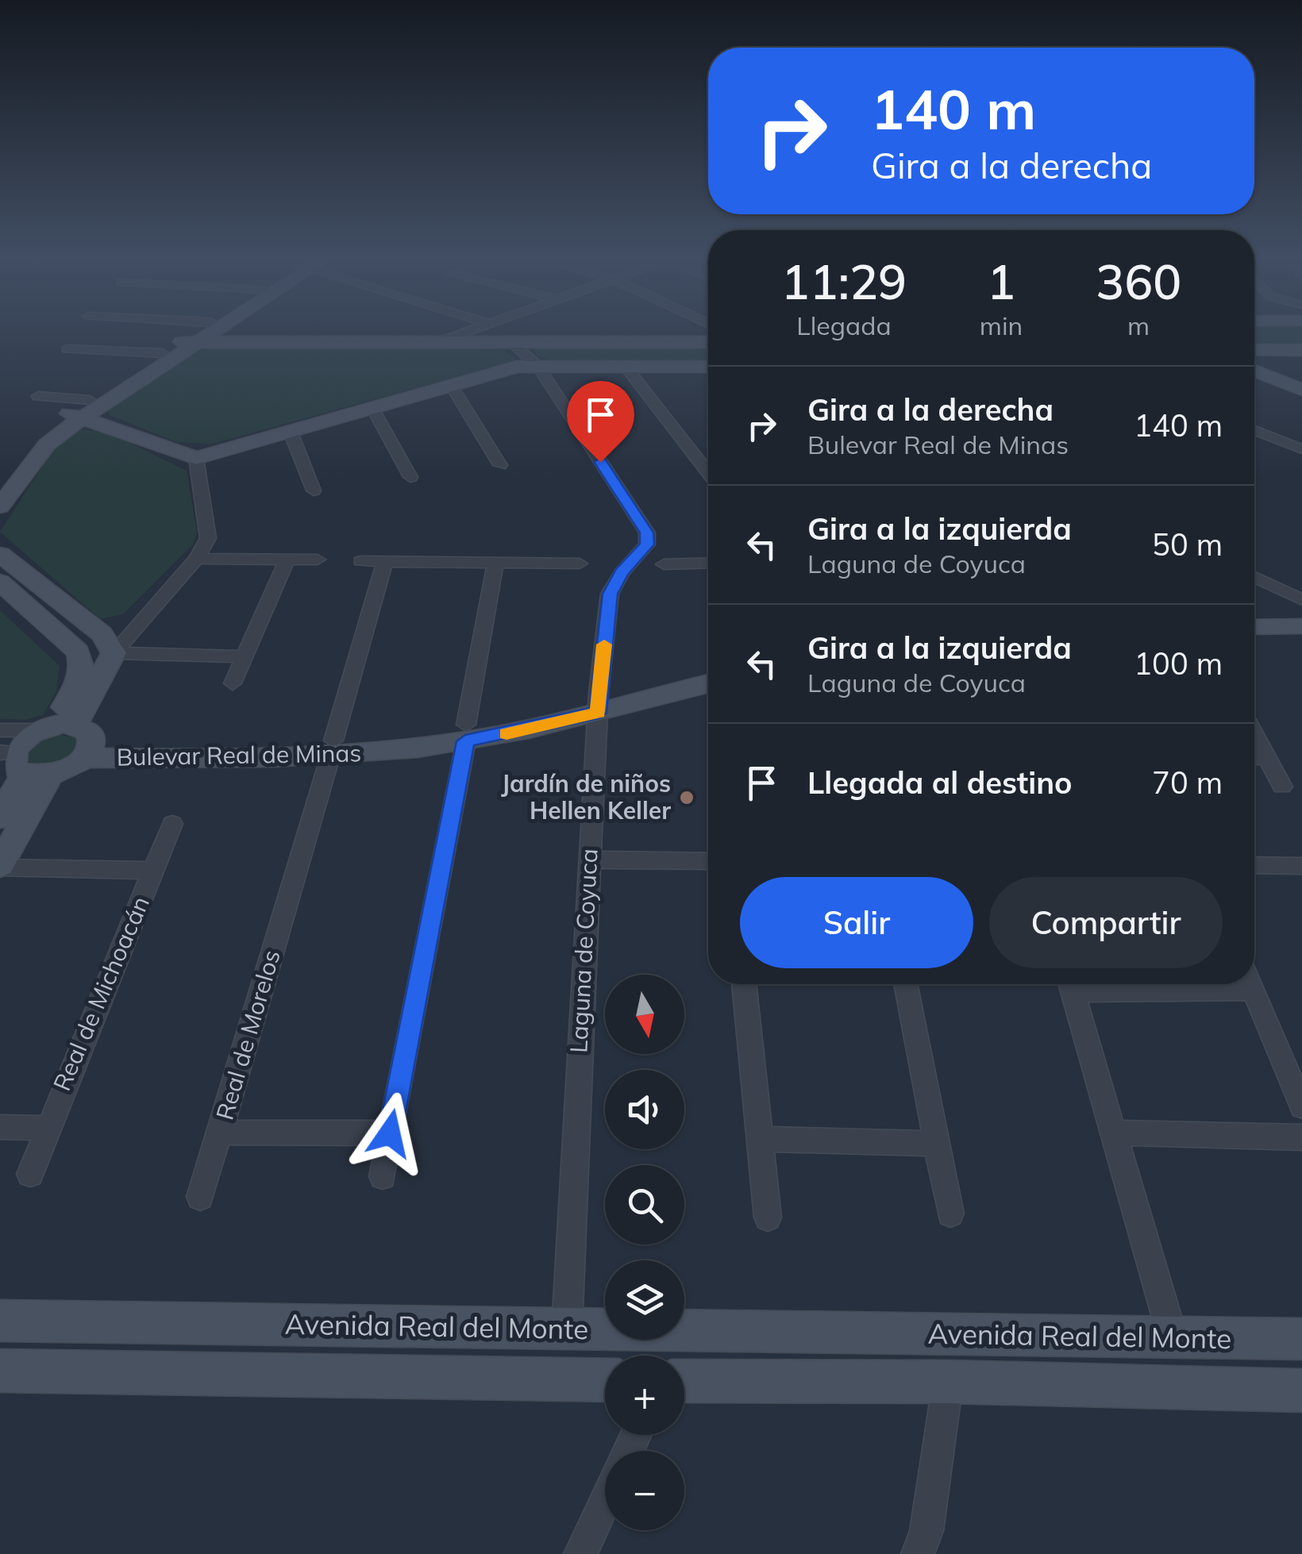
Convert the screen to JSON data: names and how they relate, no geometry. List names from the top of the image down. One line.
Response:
{"streets":{"street":["Bulevar Real de Minas","Laguna de Coyuca","Real de Michoacán","Real de Morelos","Avenida Real del Monte"]},"crossings":[["Bulevar Real de Minas","Laguna de Coyuca"],["Bulevar Real de Minas","Real de Morelos"],["Laguna de Coyuca","Avenida Real del Monte"]],"places":["Jardín de niños Hellen Keller"],"north":"bottom","page":{"turn":["140 m","Gira a la derecha"],"eta":["11:29","Llegada","1","min","360","m"],"list":[{"name":"Gira a la derecha","note":"Bulevar Real de Minas","value":"140 m"},{"name":"Gira a la izquierda","note":"Laguna de Coyuca","value":"50 m"},{"name":"Gira a la izquierda","note":"Laguna de Coyuca","value":"100 m"},{"name":"Llegada al destino","value":"70 m"}],"buttons":["Salir","Compartir"],"map_buttons":["+","−"]}}
